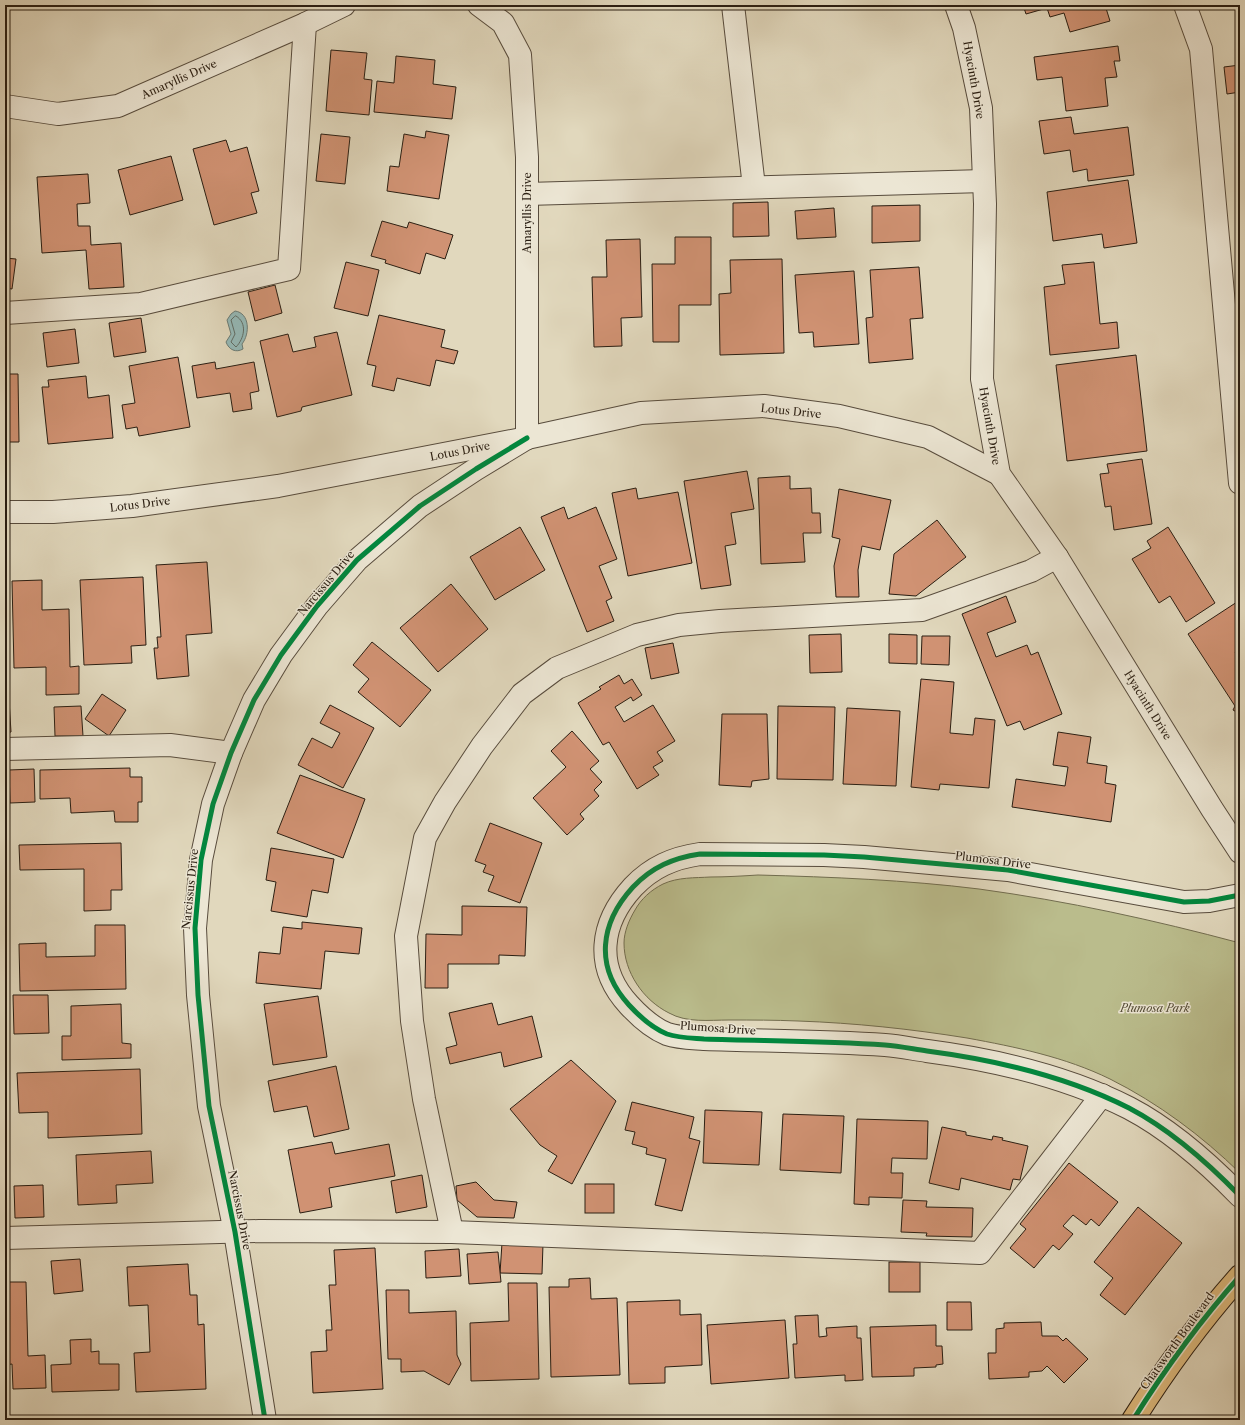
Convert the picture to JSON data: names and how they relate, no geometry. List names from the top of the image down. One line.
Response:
{"streets":{"main road":["Chatsworth Boulevard"],"street":["Amaryllis Drive","Hyacinth Drive","Lotus Drive","Narcissus Drive","Plumosa Drive"]},"crossings":[["Amaryllis Drive","Lotus Drive"],["Amaryllis Drive","Narcissus Drive"],["Hyacinth Drive","Lotus Drive"],["Lotus Drive","Narcissus Drive"]],"parks":["Plumosa Park"]}
